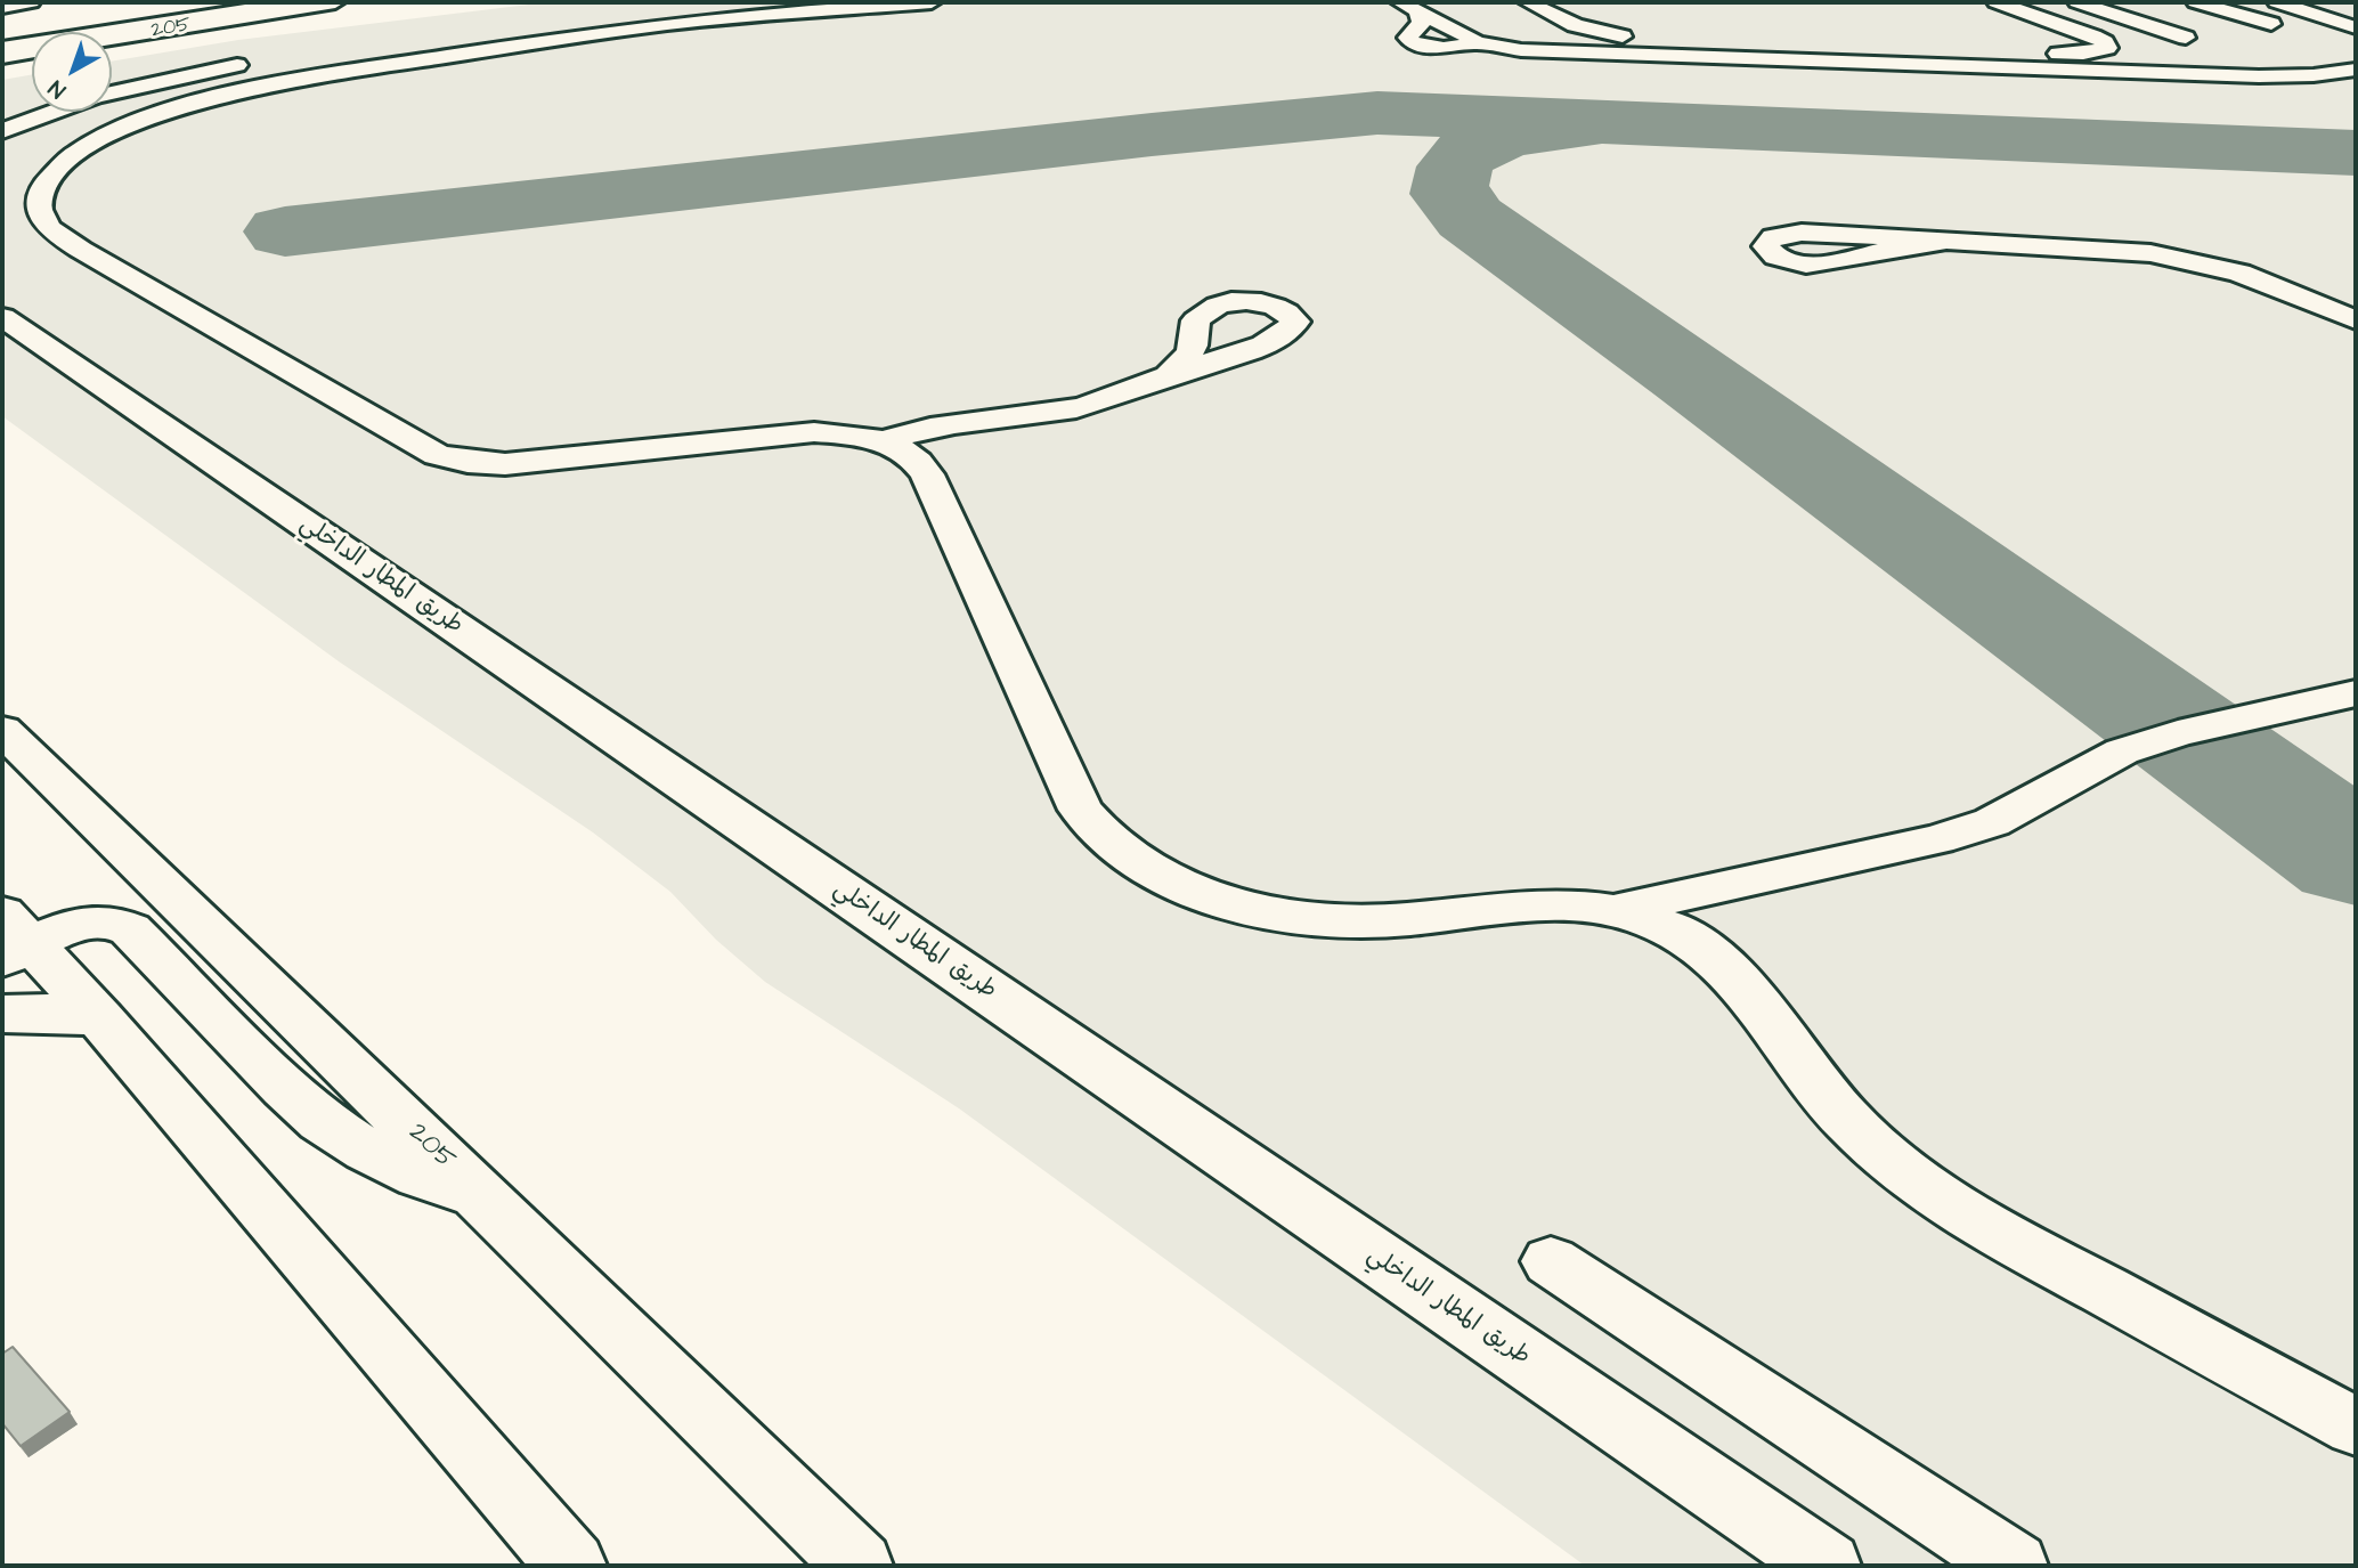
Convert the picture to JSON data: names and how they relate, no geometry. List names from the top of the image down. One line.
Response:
{"streets":{"main road":["205","طريق المطار الداخلي"]},"north":"bottom left"}
